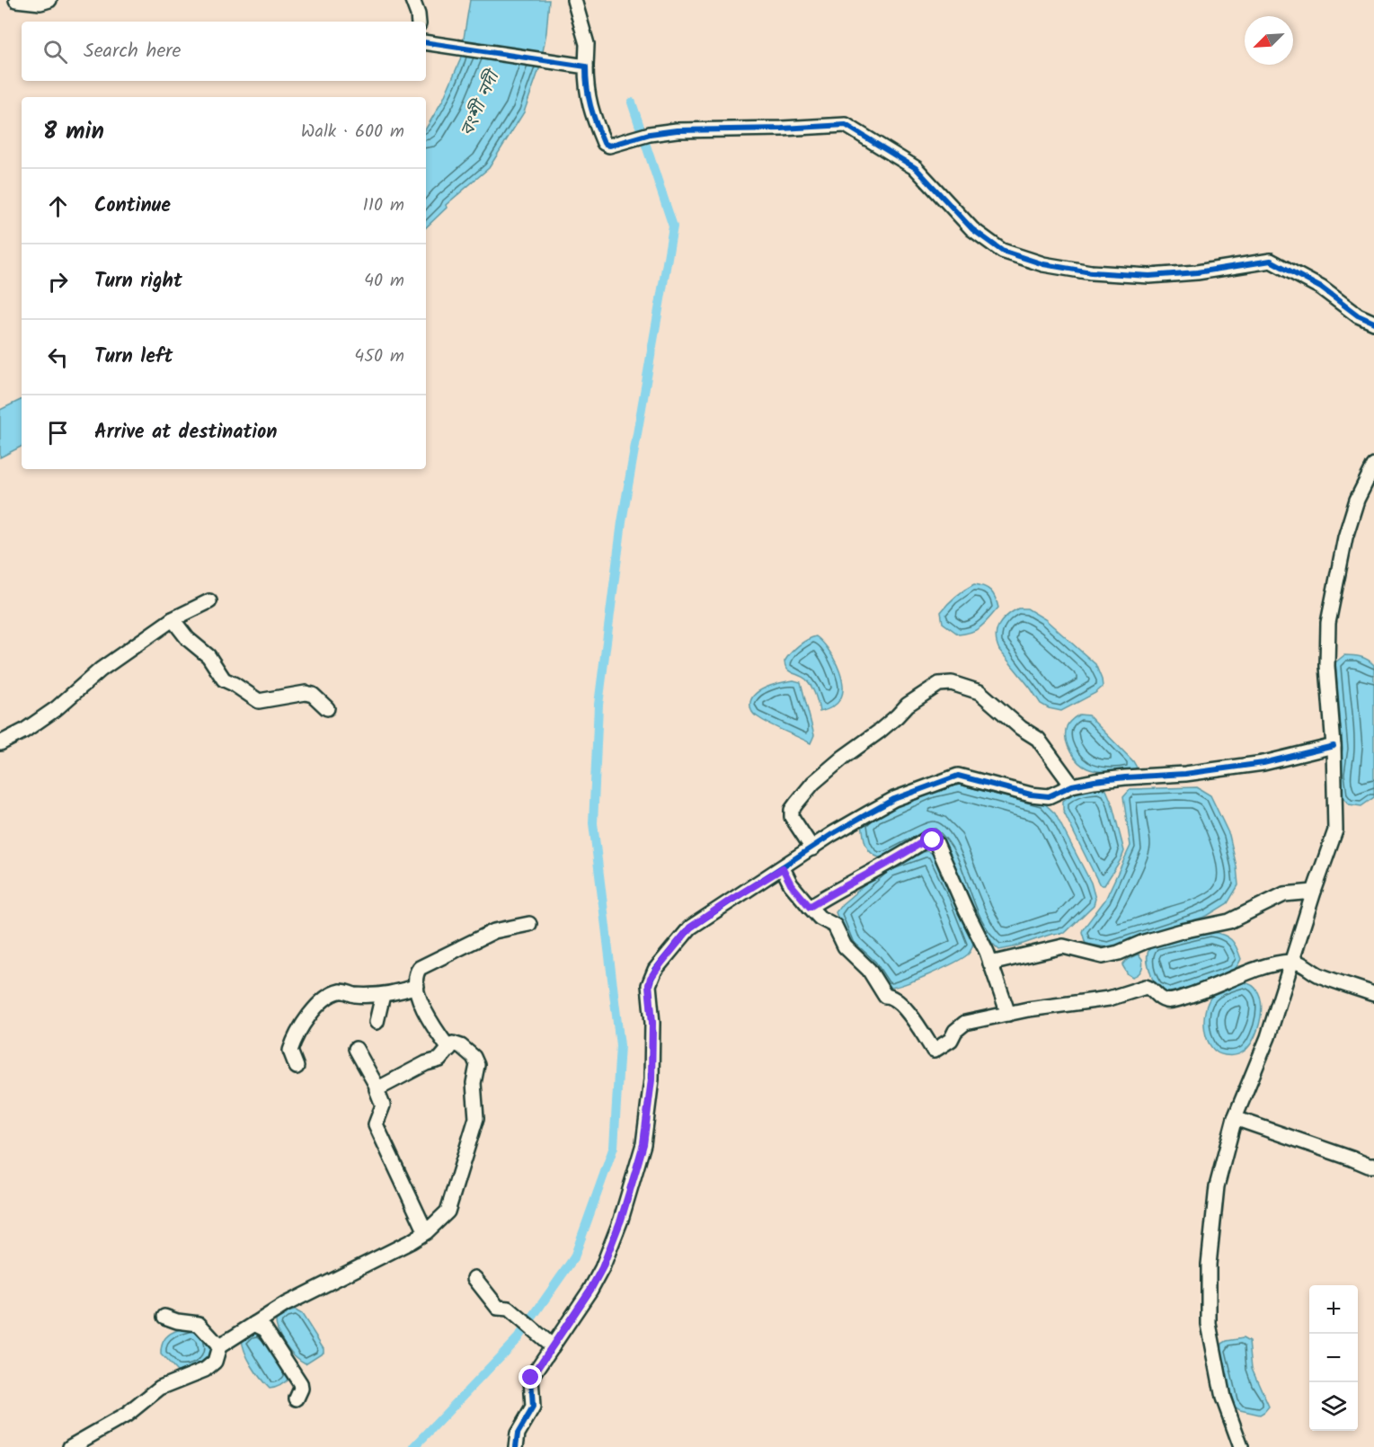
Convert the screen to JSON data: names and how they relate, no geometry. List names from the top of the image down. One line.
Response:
{"water":["বংশী নদী"],"north":"bottom left","page":{"search":"Search here","heading":["8 min","Walk · 600 m"],"list":[["Continue","110 m"],["Turn right","40 m"],["Turn left","450 m"],"Arrive at destination"],"map_buttons":["+","−"]}}
